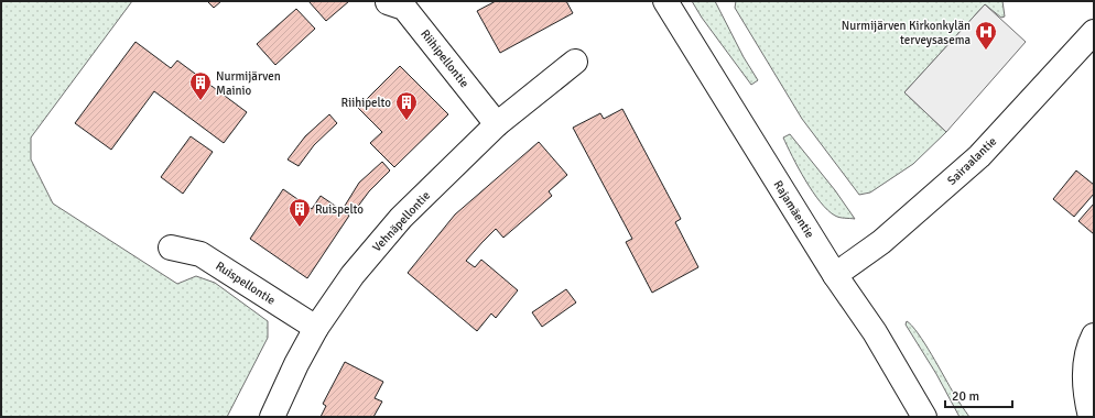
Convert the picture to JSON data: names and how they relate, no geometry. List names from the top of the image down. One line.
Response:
{"streets":{"street":["Riihipellontie","Sairaalantie","Rajamäentie","Vehnäpellontie","Ruispellontie"]},"crossings":[["Riihipellontie","Vehnäpellontie"],["Sairaalantie","Rajamäentie"],["Vehnäpellontie","Ruispellontie"]],"places":{"hospital":["Nurmijärven Kirkonkylän terveysasema"],"building":["Nurmijärven Mainio","Riihipelto","Ruispelto"]},"scale_bar":"20 m"}
